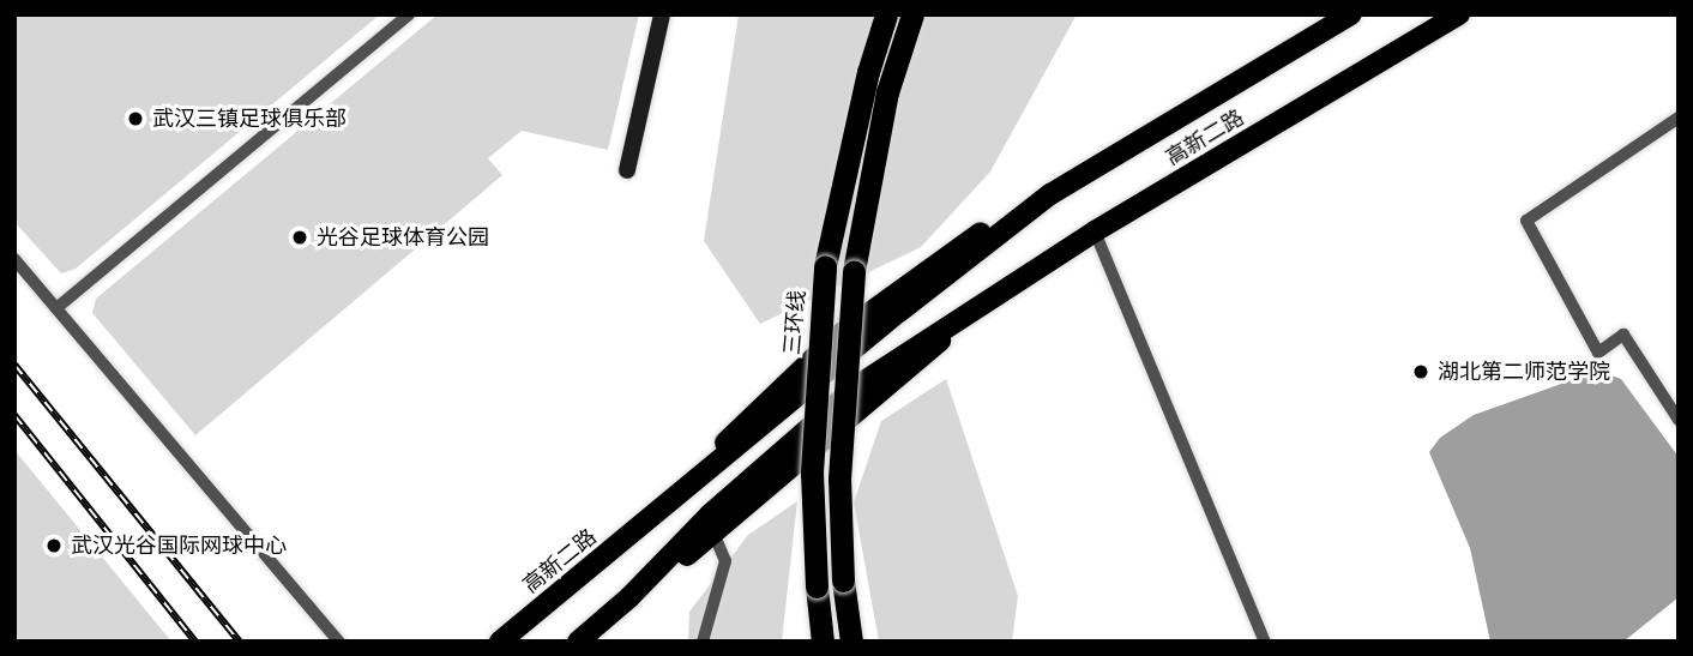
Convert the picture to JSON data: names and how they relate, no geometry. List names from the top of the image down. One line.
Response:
{"streets":{"highway":["三环线"],"main road":["高新二路"]},"places":["武汉三镇足球俱乐部","光谷足球体育公园","湖北第二师范学院","武汉光谷国际网球中心"]}
